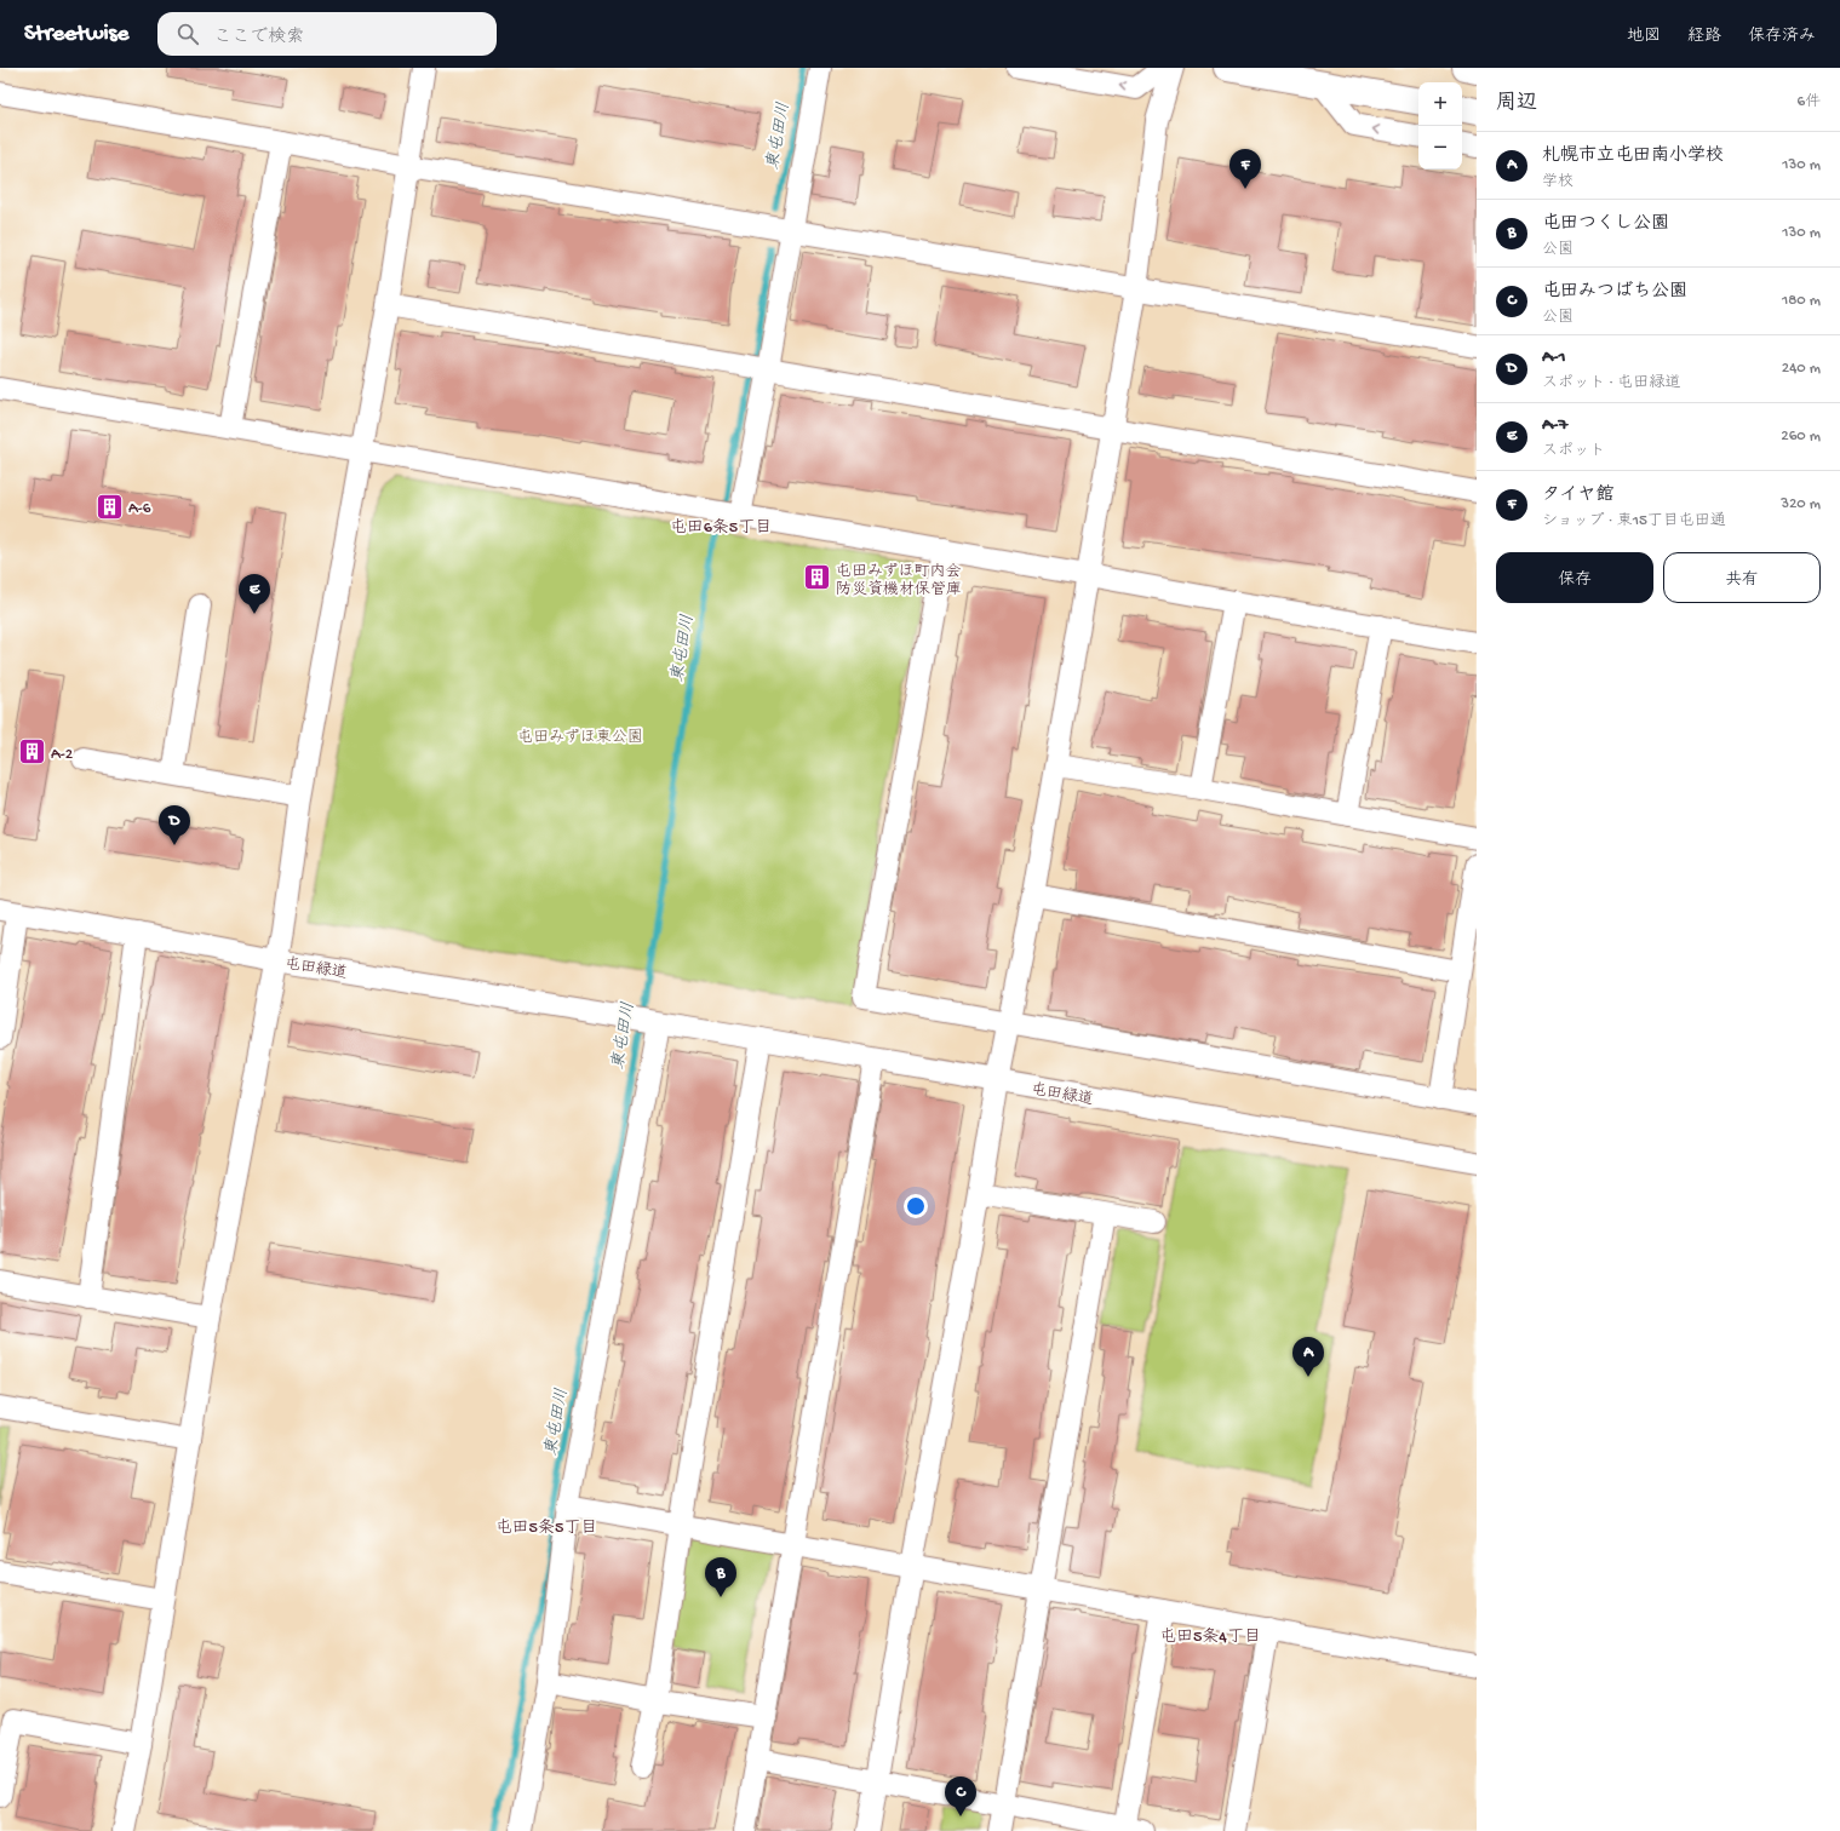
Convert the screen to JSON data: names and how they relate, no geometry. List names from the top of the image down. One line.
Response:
{"streets":{"street":["屯田緑道"]},"districts":["屯田6条5丁目","屯田5条5丁目","屯田5条4丁目"],"water":["東屯田川"],"parks":["屯田みずほ東公園"],"places":{"building":["A-6","屯田みずほ町内会 防災資機材保管庫","A-2"]},"page":{"header":"Streetwise","search":"ここで検索","nav":["地図","経路","保存済み"],"heading":["周辺","6件"],"map_buttons":["+","−"],"list":[{"mark":"A","name":"札幌市立屯田南小学校","note":"学校","value":"130 m"},{"mark":"B","name":"屯田つくし公園","note":"公園","value":"130 m"},{"mark":"C","name":"屯田みつばち公園","note":"公園","value":"180 m"},{"mark":"D","name":"A-1","note":"スポット · 屯田緑道","value":"240 m"},{"mark":"E","name":"A-7","note":"スポット","value":"260 m"},{"mark":"F","name":"タイヤ館","note":"ショップ · 東15丁目屯田通","value":"320 m"}],"pins":["F","E","D","A","B","C"],"buttons":["保存","共有"]}}
